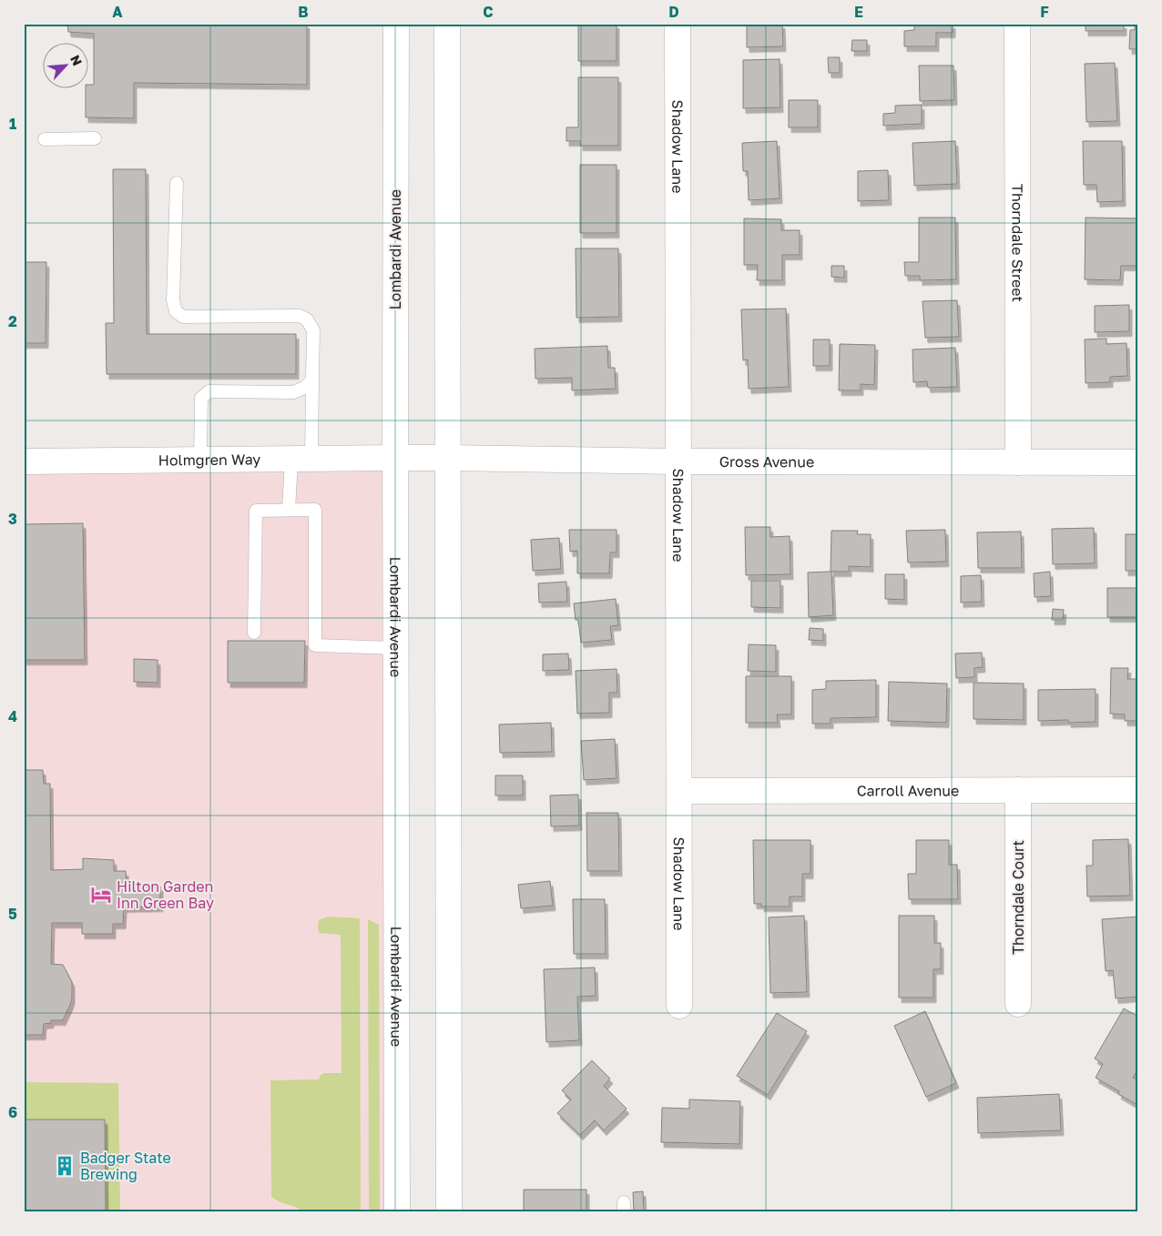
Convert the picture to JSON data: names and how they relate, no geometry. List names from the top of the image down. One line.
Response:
{"streets":{"street":["Shadow Lane","Thorndale Street","Lombardi Avenue","Holmgren Way","Gross Avenue","Carroll Avenue","Thorndale Court"]},"crossings":[["Shadow Lane","Gross Avenue"],["Shadow Lane","Carroll Avenue"],["Thorndale Street","Gross Avenue"],["Lombardi Avenue","Holmgren Way"],["Lombardi Avenue","Gross Avenue"],["Holmgren Way","Gross Avenue"],["Carroll Avenue","Thorndale Court"]],"places":{"hotel":["Hilton Garden Inn Green Bay"],"building":["Badger State Brewing"]},"north":"top right","grid":{"columns":["A","B","C","D","E","F"],"rows":["1","2","3","4","5","6"]}}
